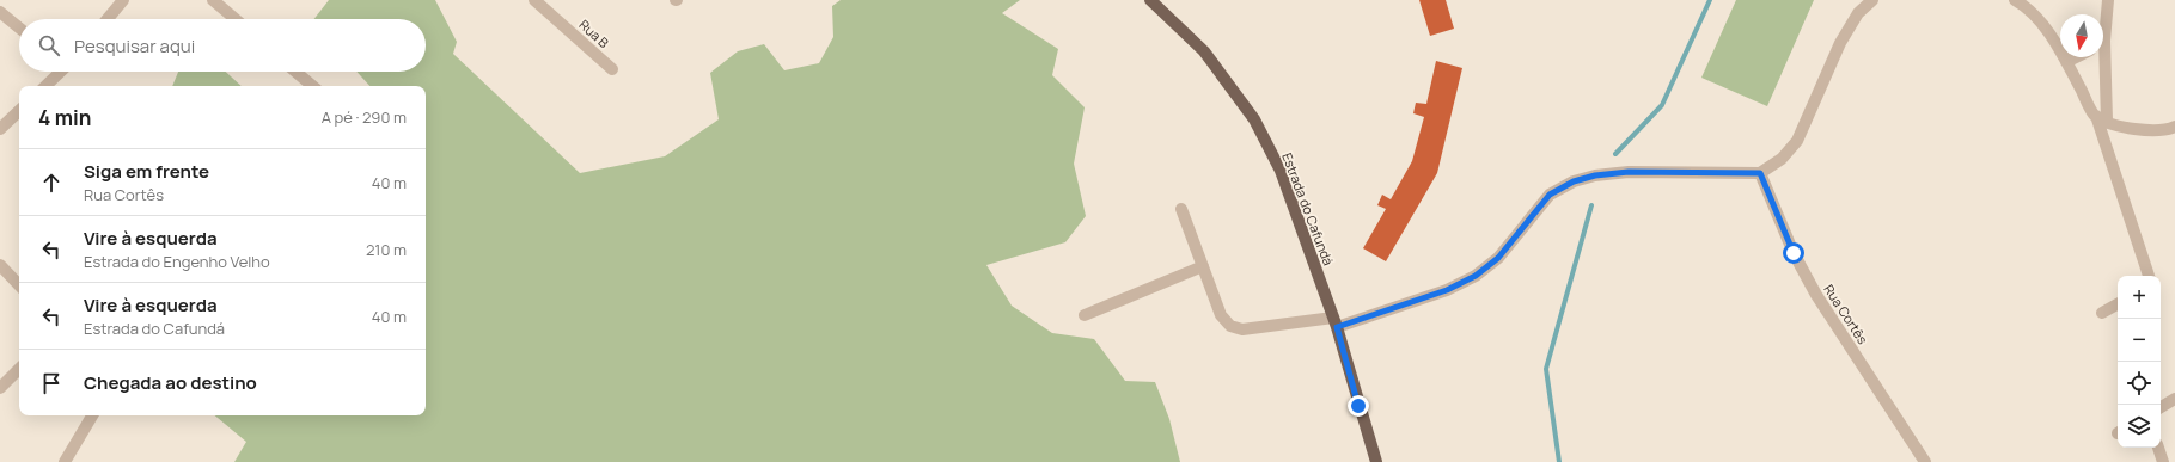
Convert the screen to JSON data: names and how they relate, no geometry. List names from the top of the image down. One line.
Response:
{"streets":{"main road":["Estrada do Cafundá"],"street":["Rua B","Rua Cortês"]},"north":"bottom","page":{"search":"Pesquisar aqui","heading":["4 min","A pé · 290 m"],"list":[["Siga em frente","Rua Cortês","40 m"],["Vire à esquerda","Estrada do Engenho Velho","210 m"],["Vire à esquerda","Estrada do Cafundá","40 m"],"Chegada ao destino"],"map_buttons":["+","−"]}}
